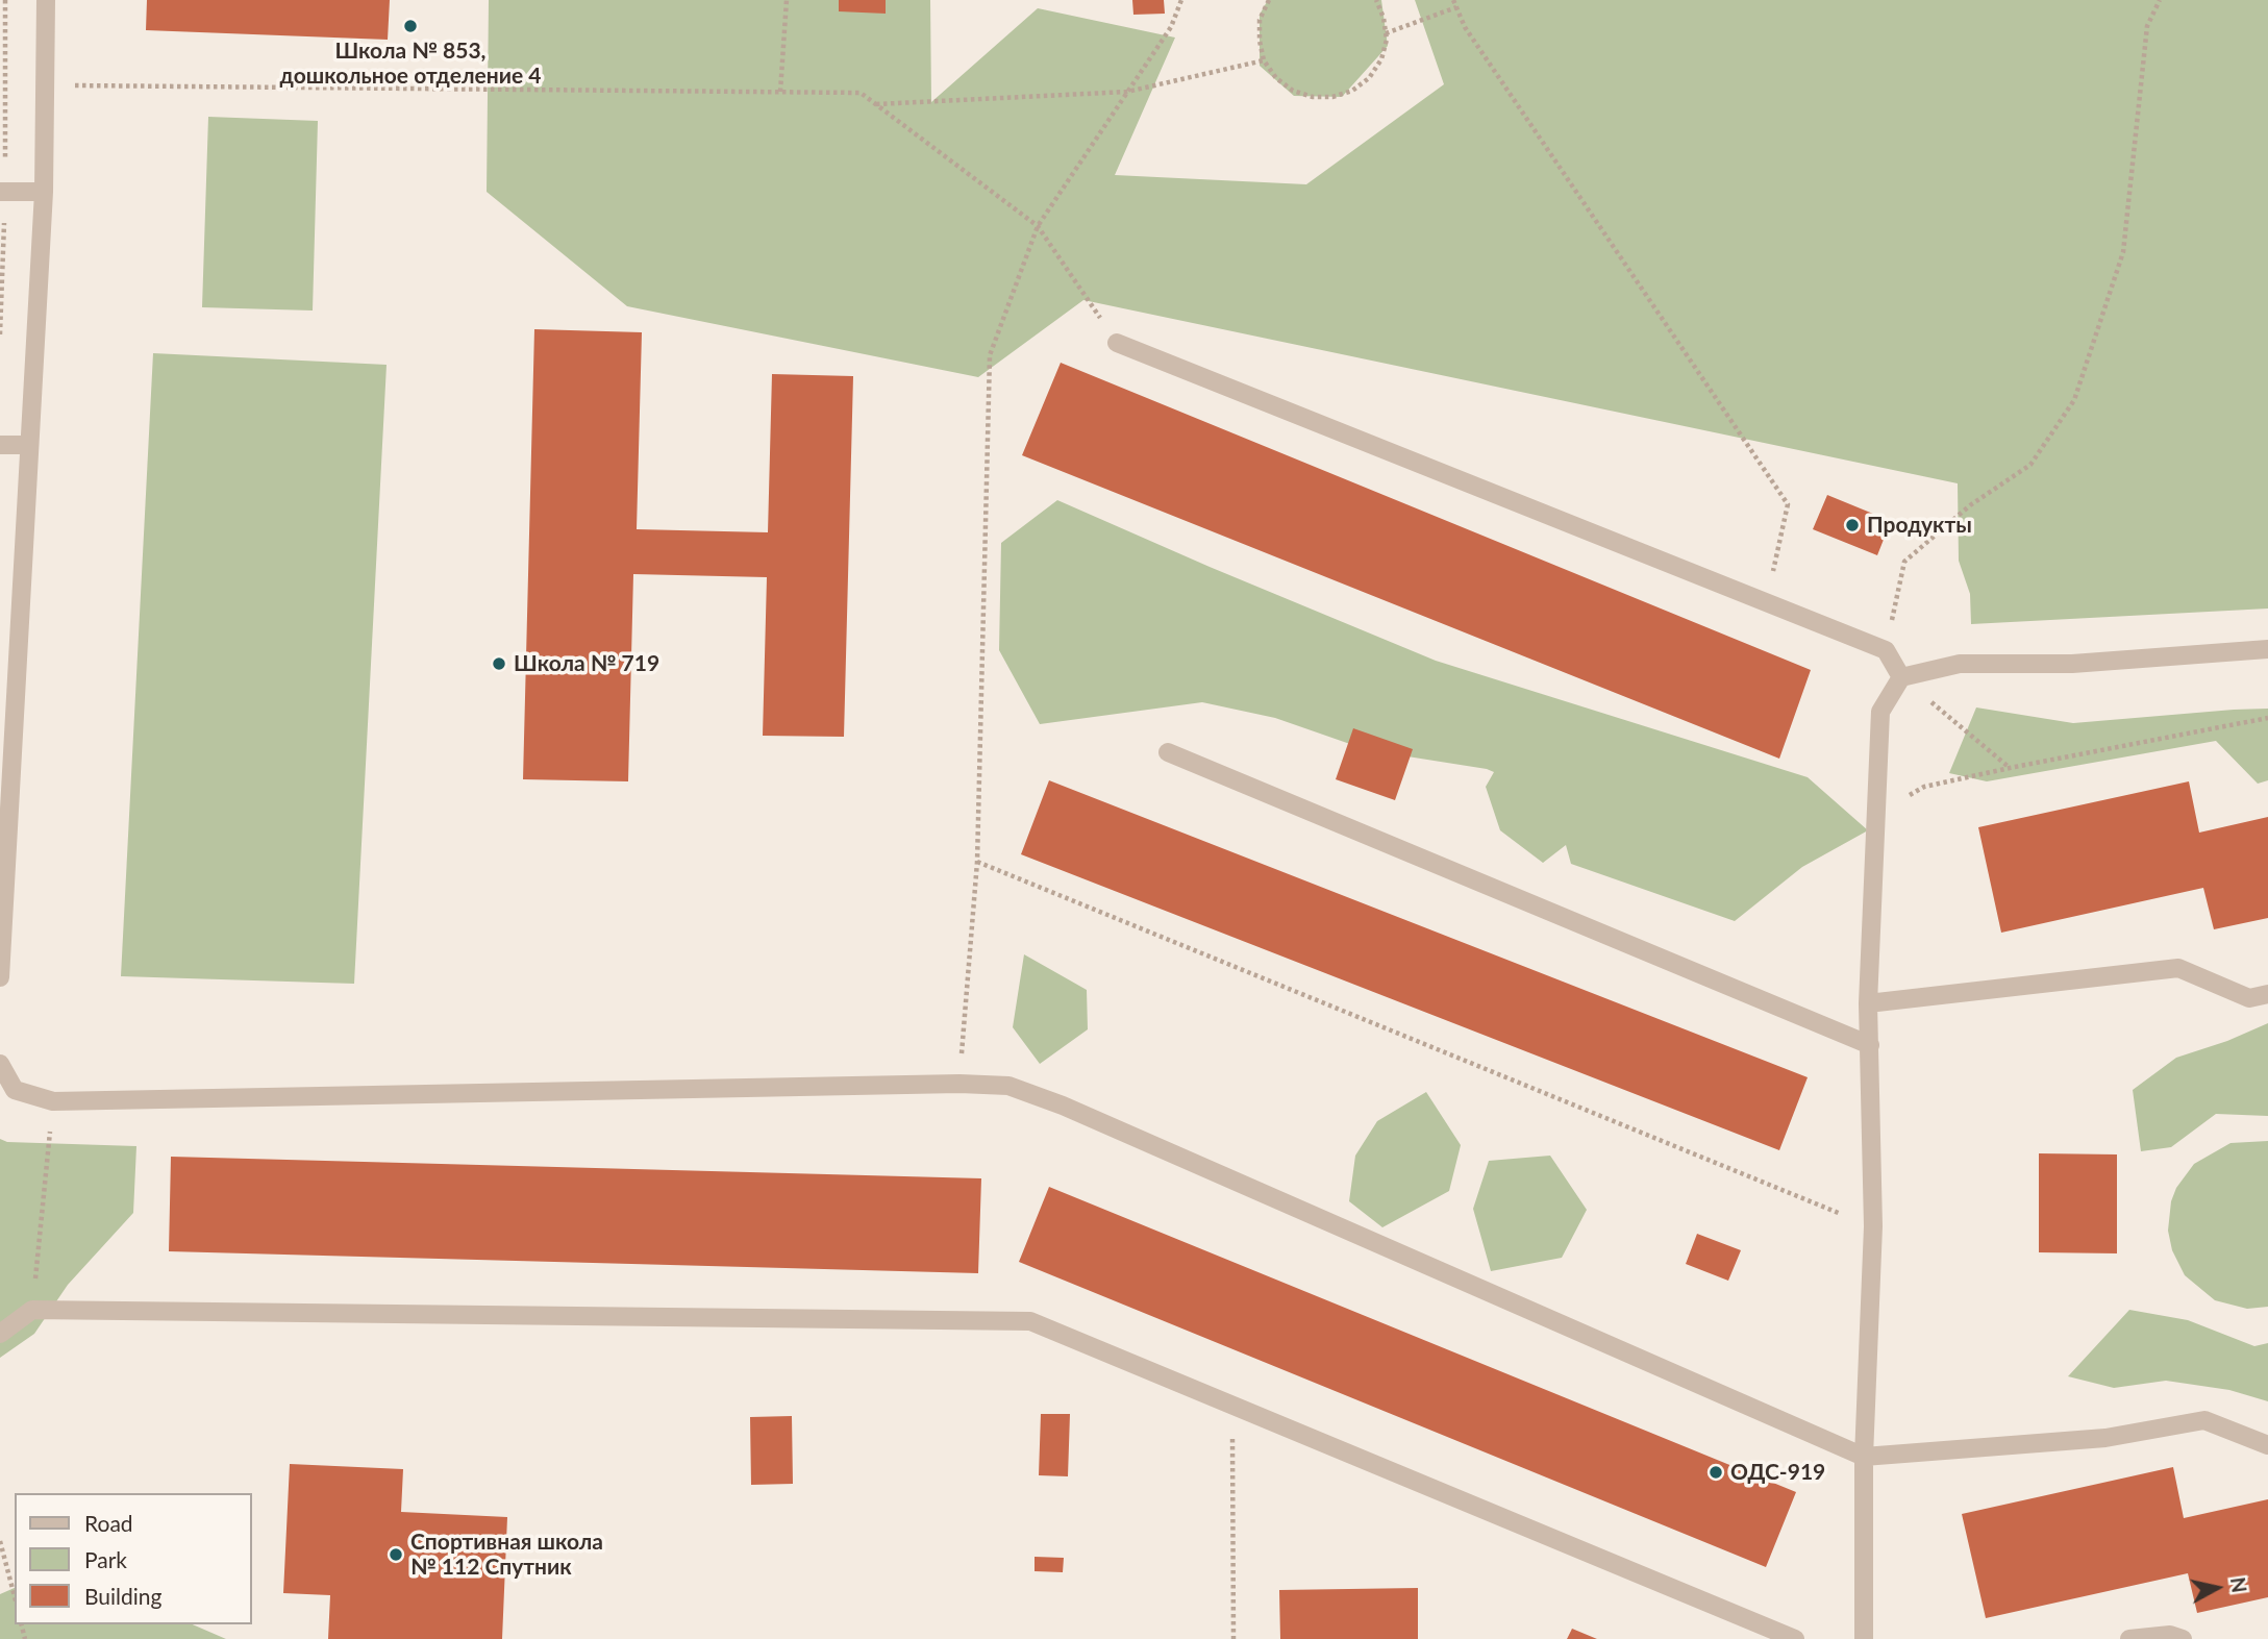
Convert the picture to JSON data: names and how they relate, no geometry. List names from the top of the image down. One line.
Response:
{"places":["Школа № 853, дошкольное отделение 4","Продукты","Школа № 719","ОДС-919","Спортивная школа № 112 Спутник"],"legend":["Road","Park","Building"],"north":"right"}
